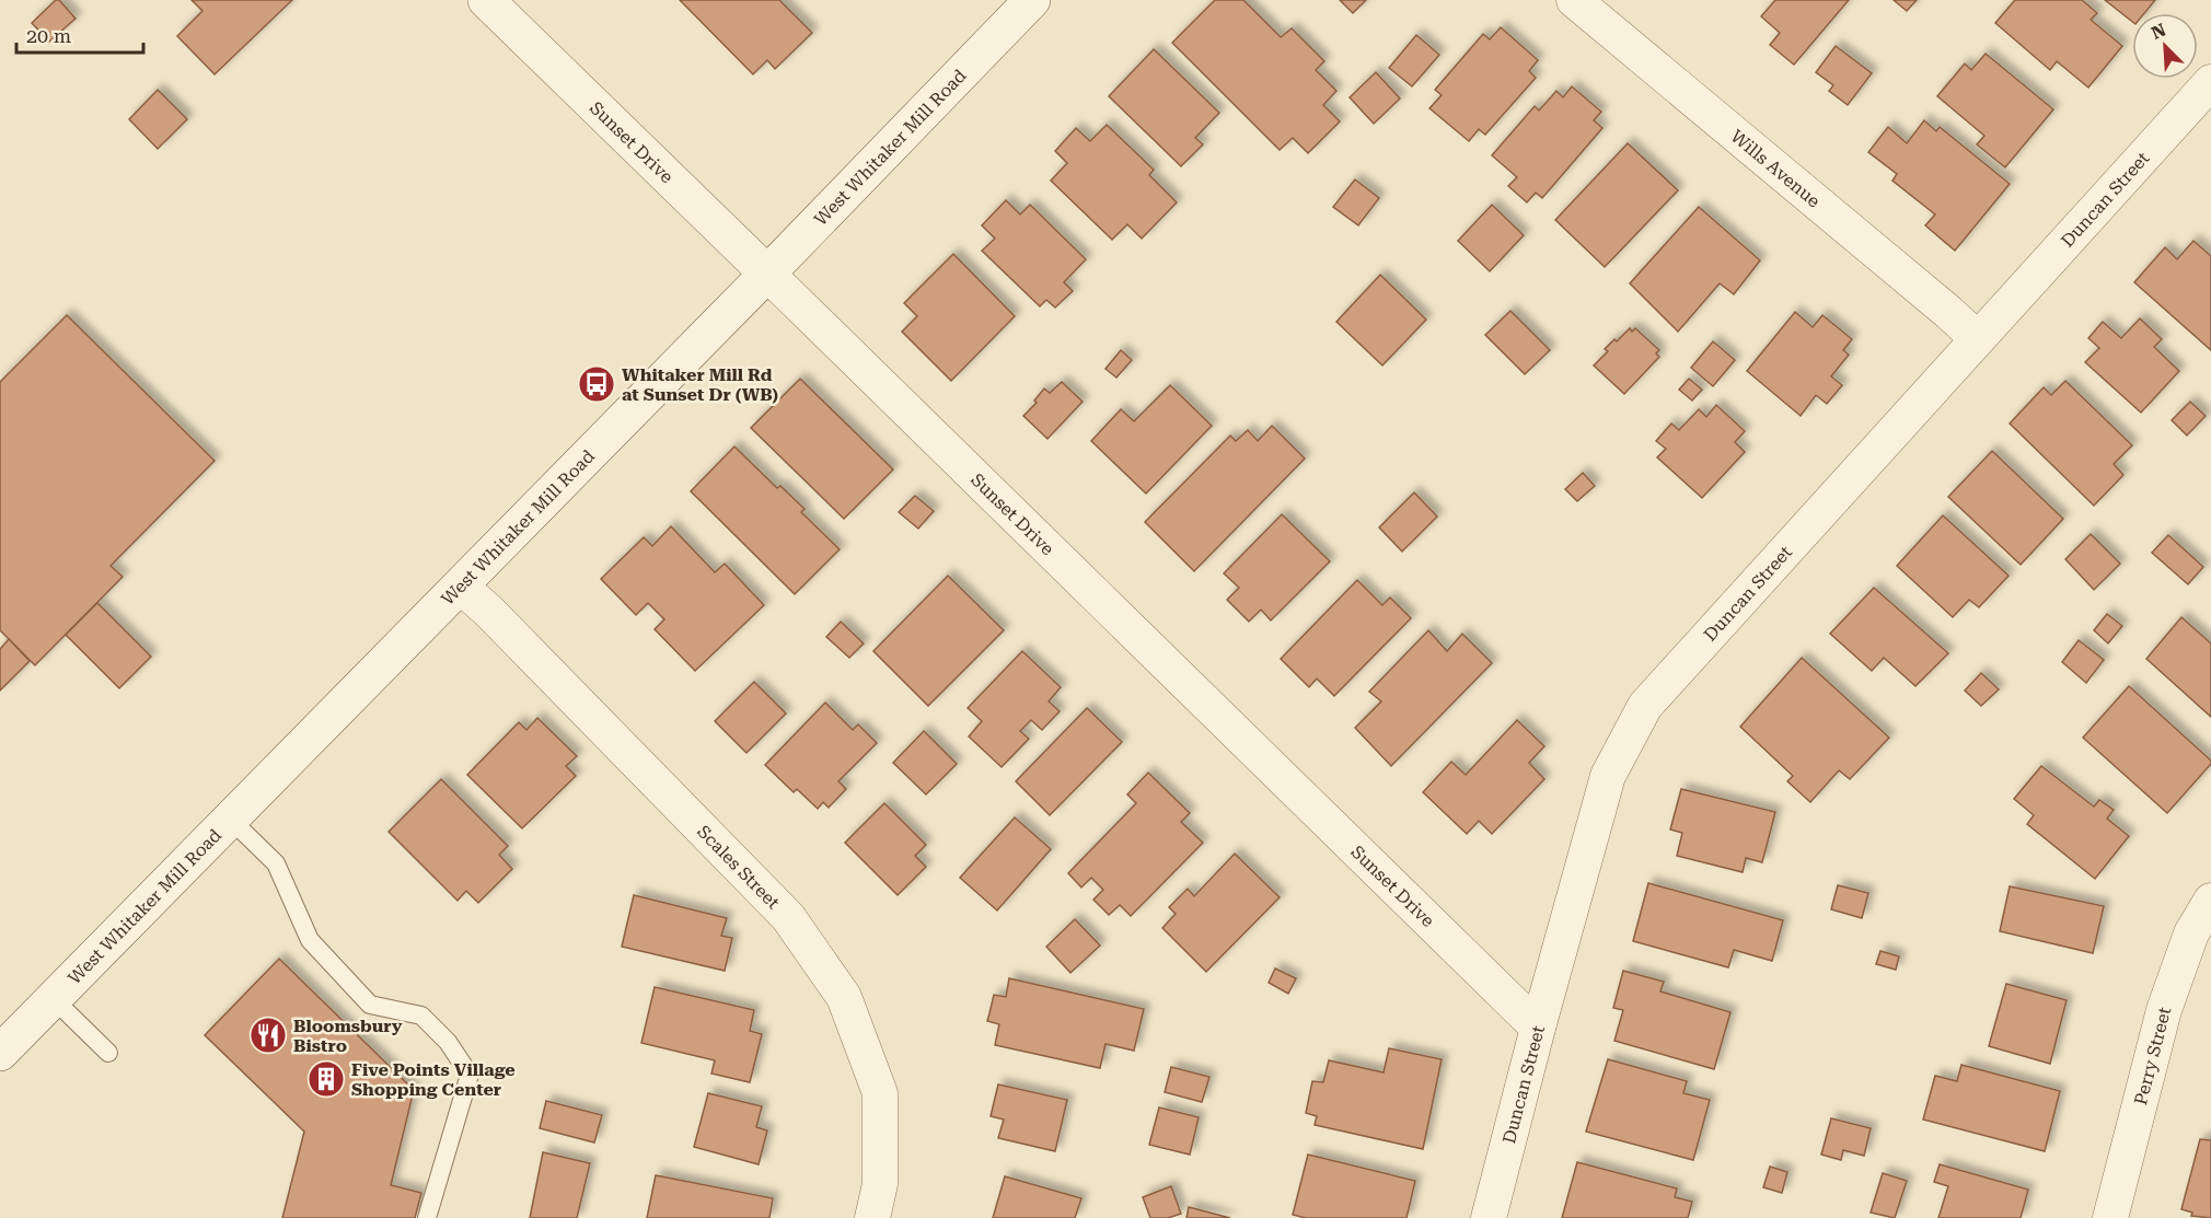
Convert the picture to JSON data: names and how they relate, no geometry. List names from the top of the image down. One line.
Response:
{"streets":{"main road":["Sunset Drive","West Whitaker Mill Road"],"street":["Wills Avenue","Duncan Street","Scales Street","Perry Street"]},"crossings":[["Sunset Drive","West Whitaker Mill Road"],["Sunset Drive","Duncan Street"],["West Whitaker Mill Road","Scales Street"],["Wills Avenue","Duncan Street"]],"places":{"bus stop":["Whitaker Mill Rd at Sunset Dr (WB)"],"restaurant":["Bloomsbury Bistro"],"building":["Five Points Village Shopping Center"]},"scale_bar":"20 m","north":"top left"}
